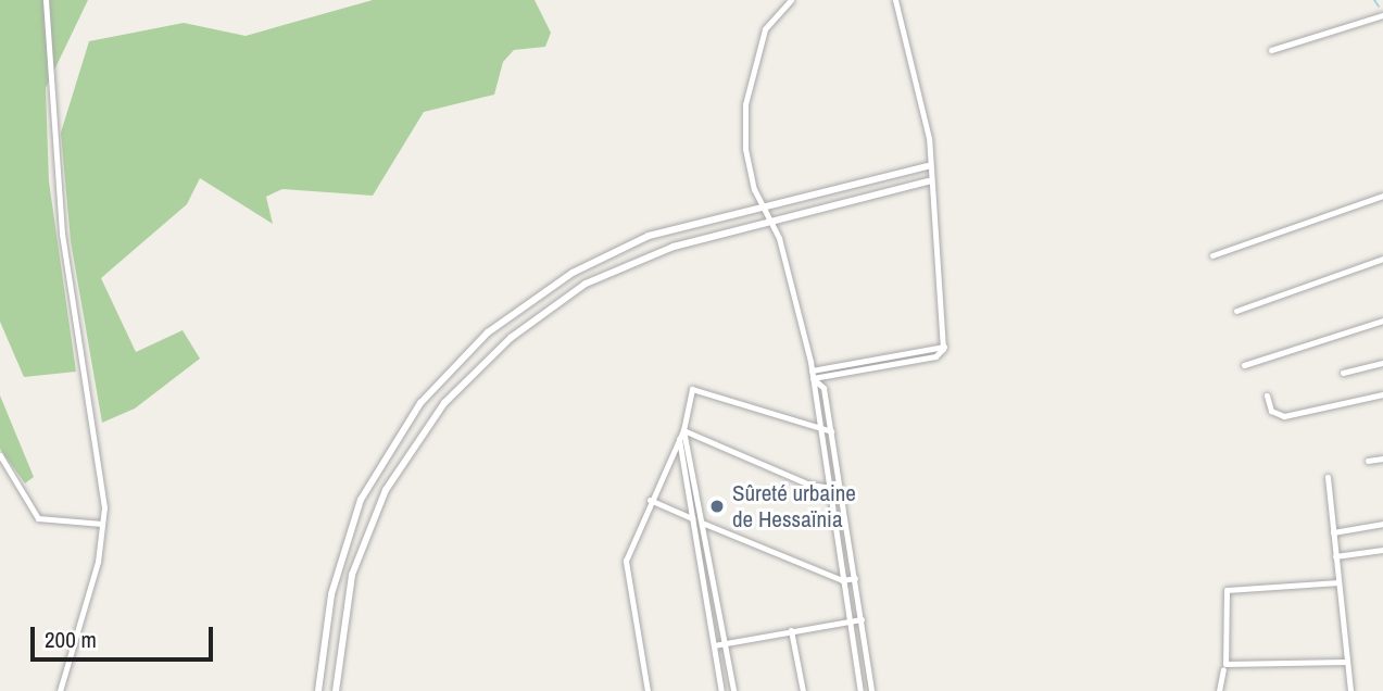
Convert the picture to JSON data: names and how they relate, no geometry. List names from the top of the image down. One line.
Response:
{"places":["Sûreté urbaine de Hessaïnia"],"scale_bar":"200 m"}
